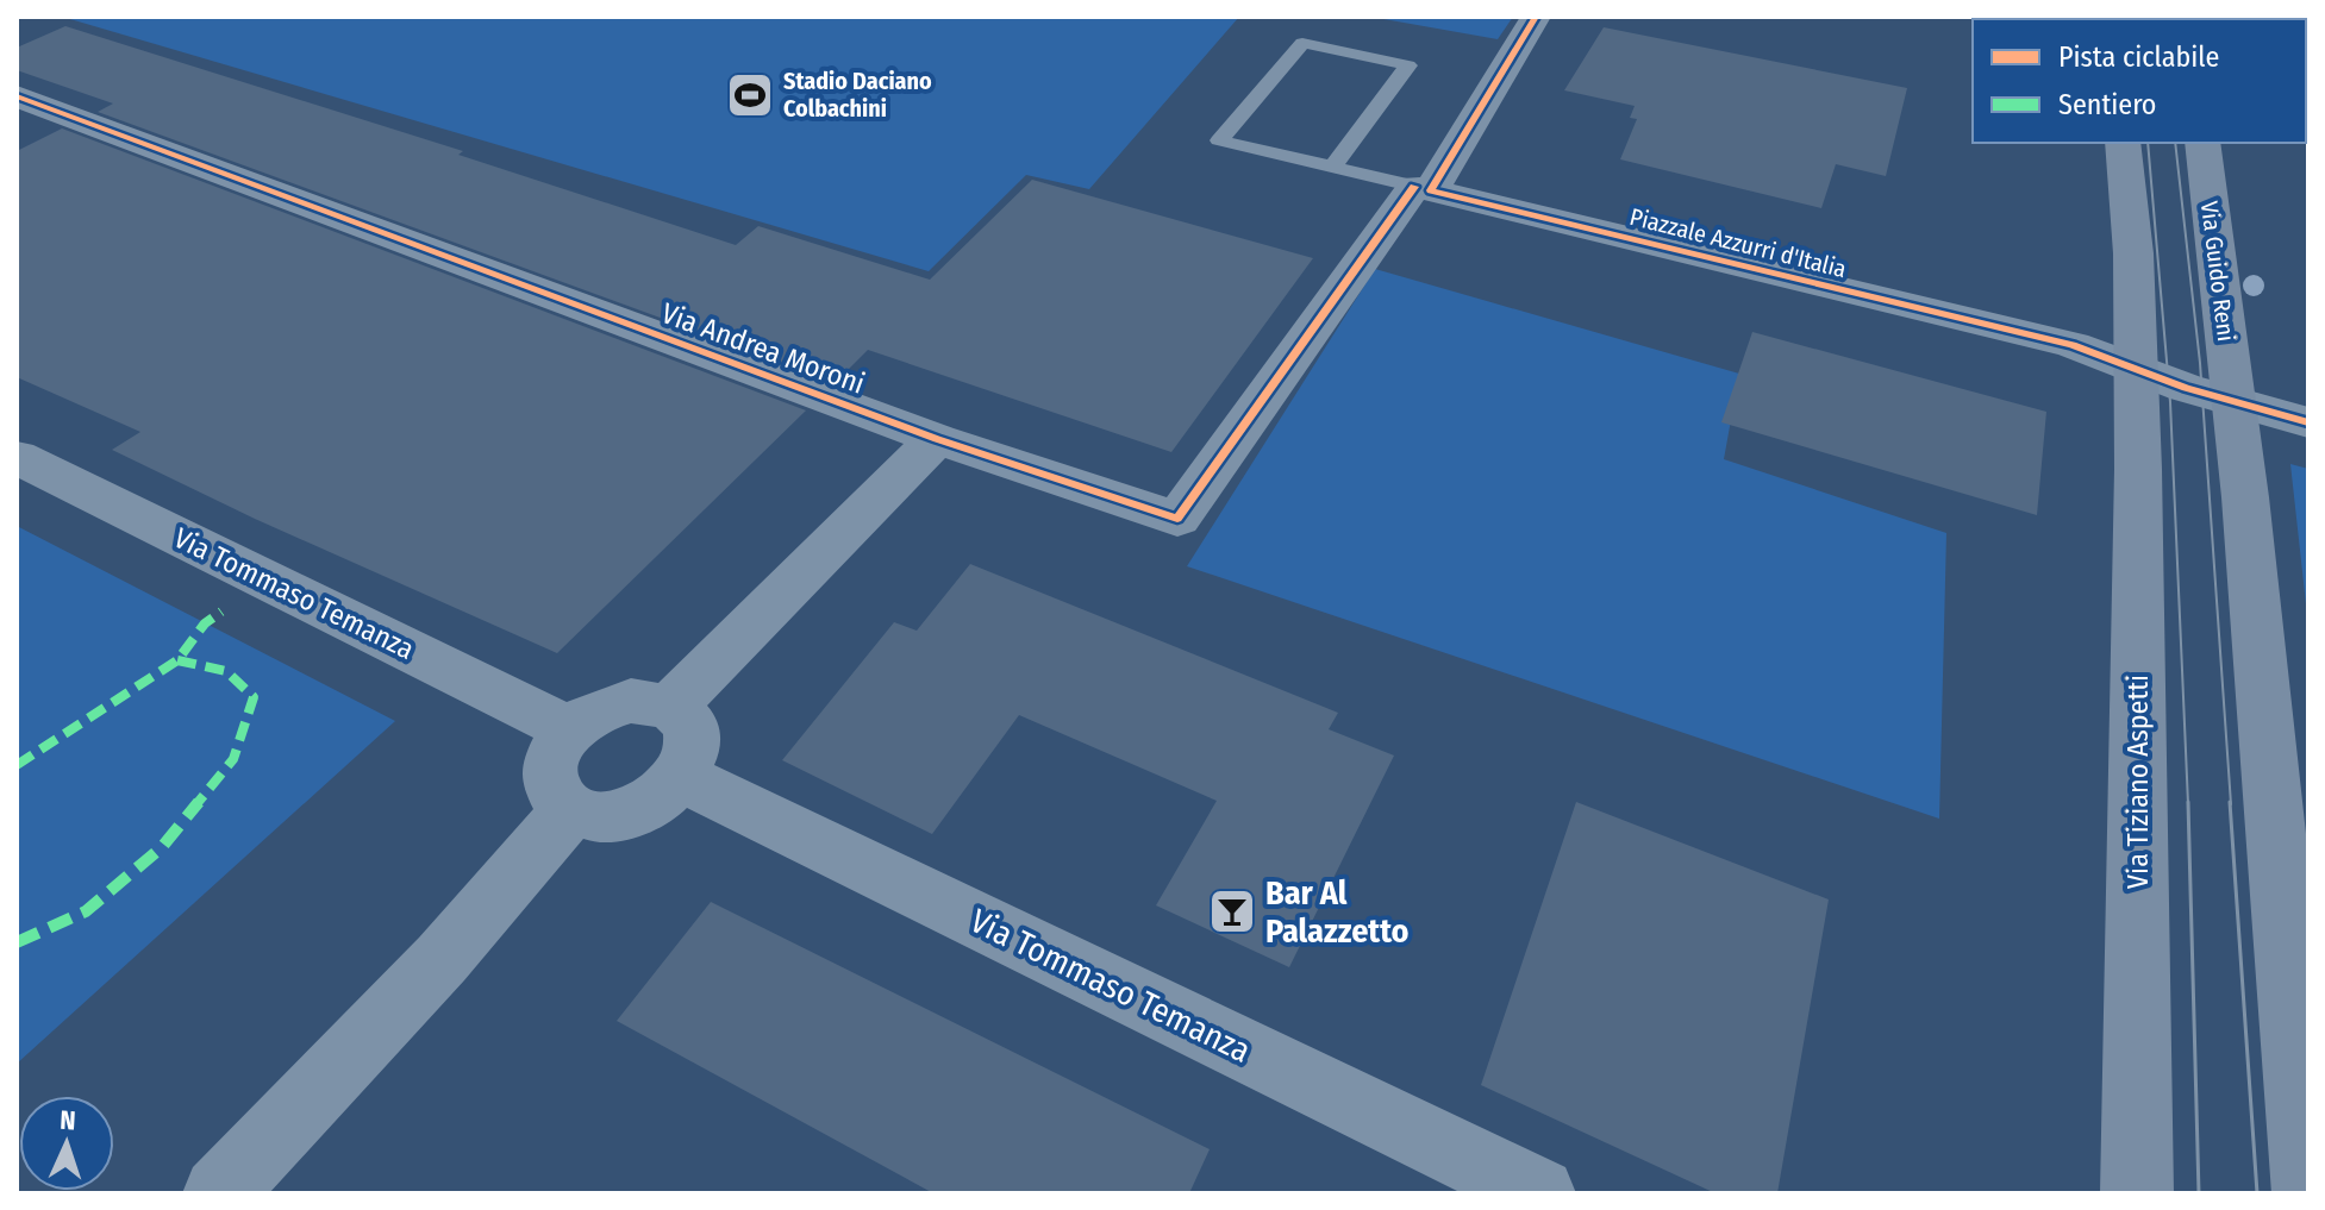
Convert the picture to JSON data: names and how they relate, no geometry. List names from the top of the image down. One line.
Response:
{"streets":{"street":["Piazzale Azzurri d'Italia","Via Guido Reni","Via Andrea Moroni","Via Tommaso Temanza","Via Tiziano Aspetti"]},"crossings":[["Piazzale Azzurri d'Italia","Via Guido Reni"],["Piazzale Azzurri d'Italia","Via Andrea Moroni"],["Piazzale Azzurri d'Italia","Via Tiziano Aspetti"],["Via Guido Reni","Via Tiziano Aspetti"]],"places":{"sports":["Stadio Daciano Colbachini"],"bar":["Bar Al Palazzetto"]},"legend":["Pista ciclabile","Sentiero"],"north":"top"}
